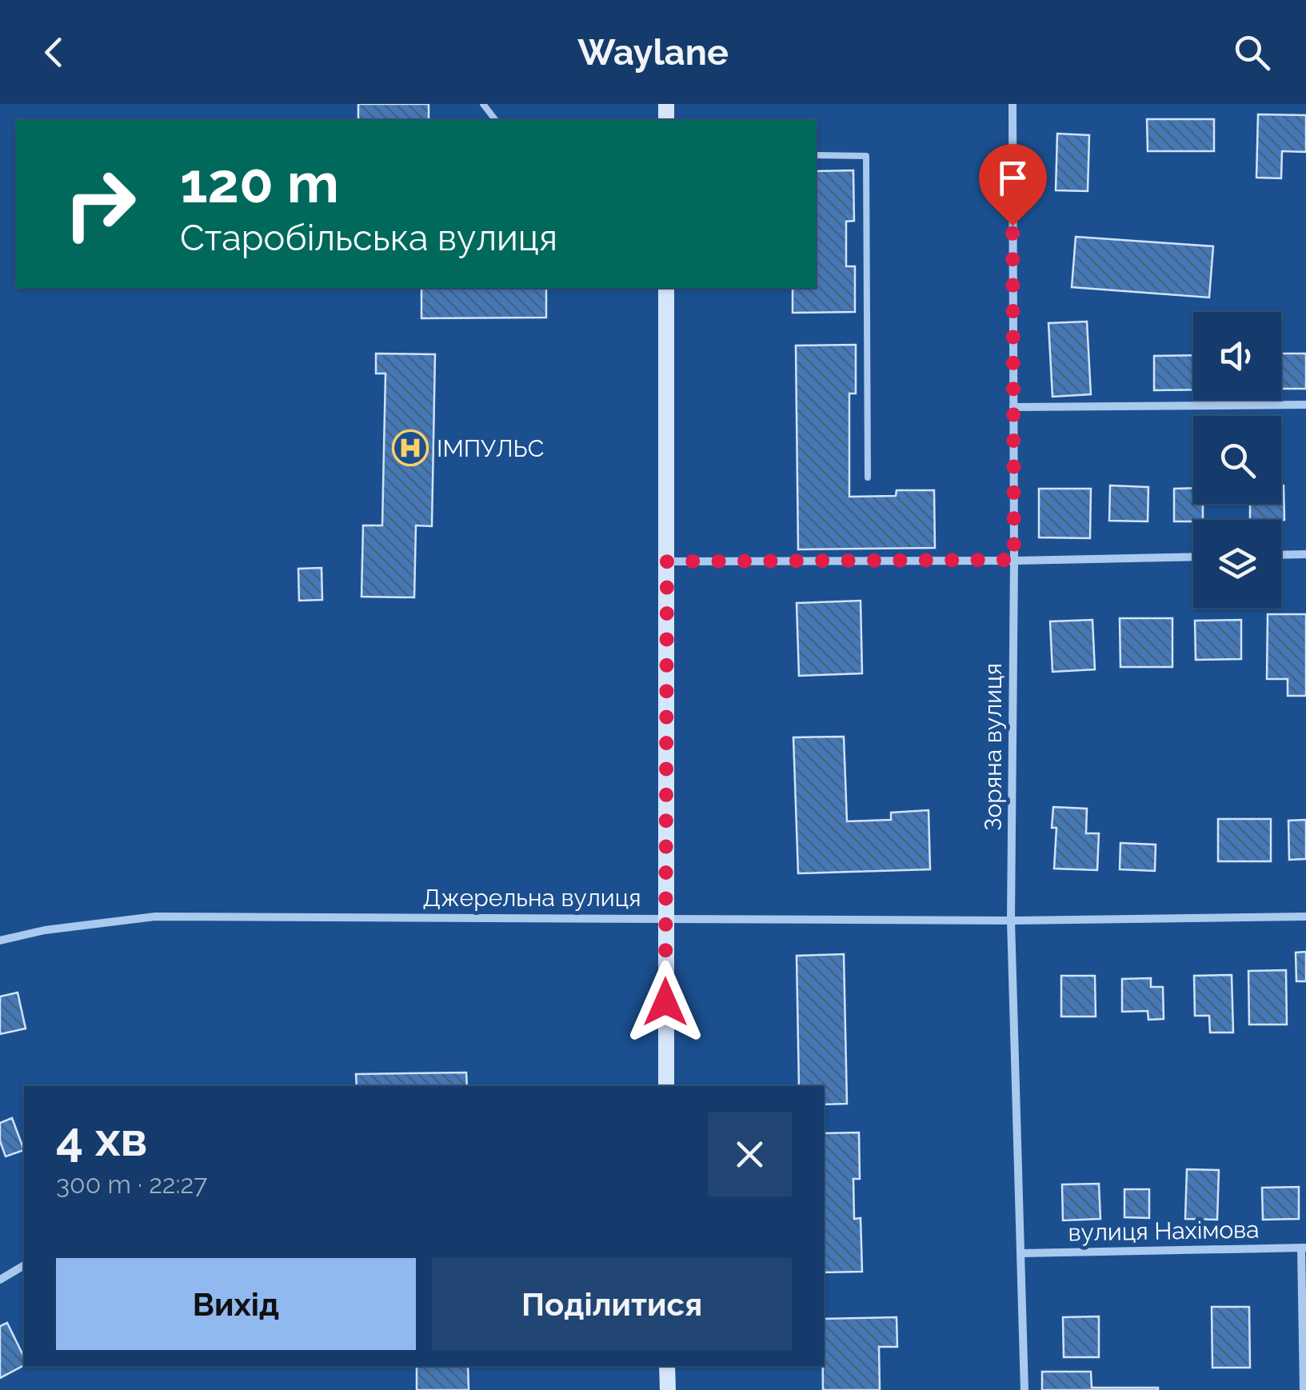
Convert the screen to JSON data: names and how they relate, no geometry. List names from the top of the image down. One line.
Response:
{"streets":{"street":["Зоряна вулиця","Джерельна вулиця","вулиця Нахімова"]},"crossings":[["Зоряна вулиця","Джерельна вулиця"],["Зоряна вулиця","вулиця Нахімова"]],"places":{"hospital":["ІМПУЛЬС"]},"page":{"header":"Waylane","turn":["120 m","Старобільська вулиця"],"heading":["4 хв","300 m · 22:27"],"buttons":["Вихід","Поділитися"]}}
